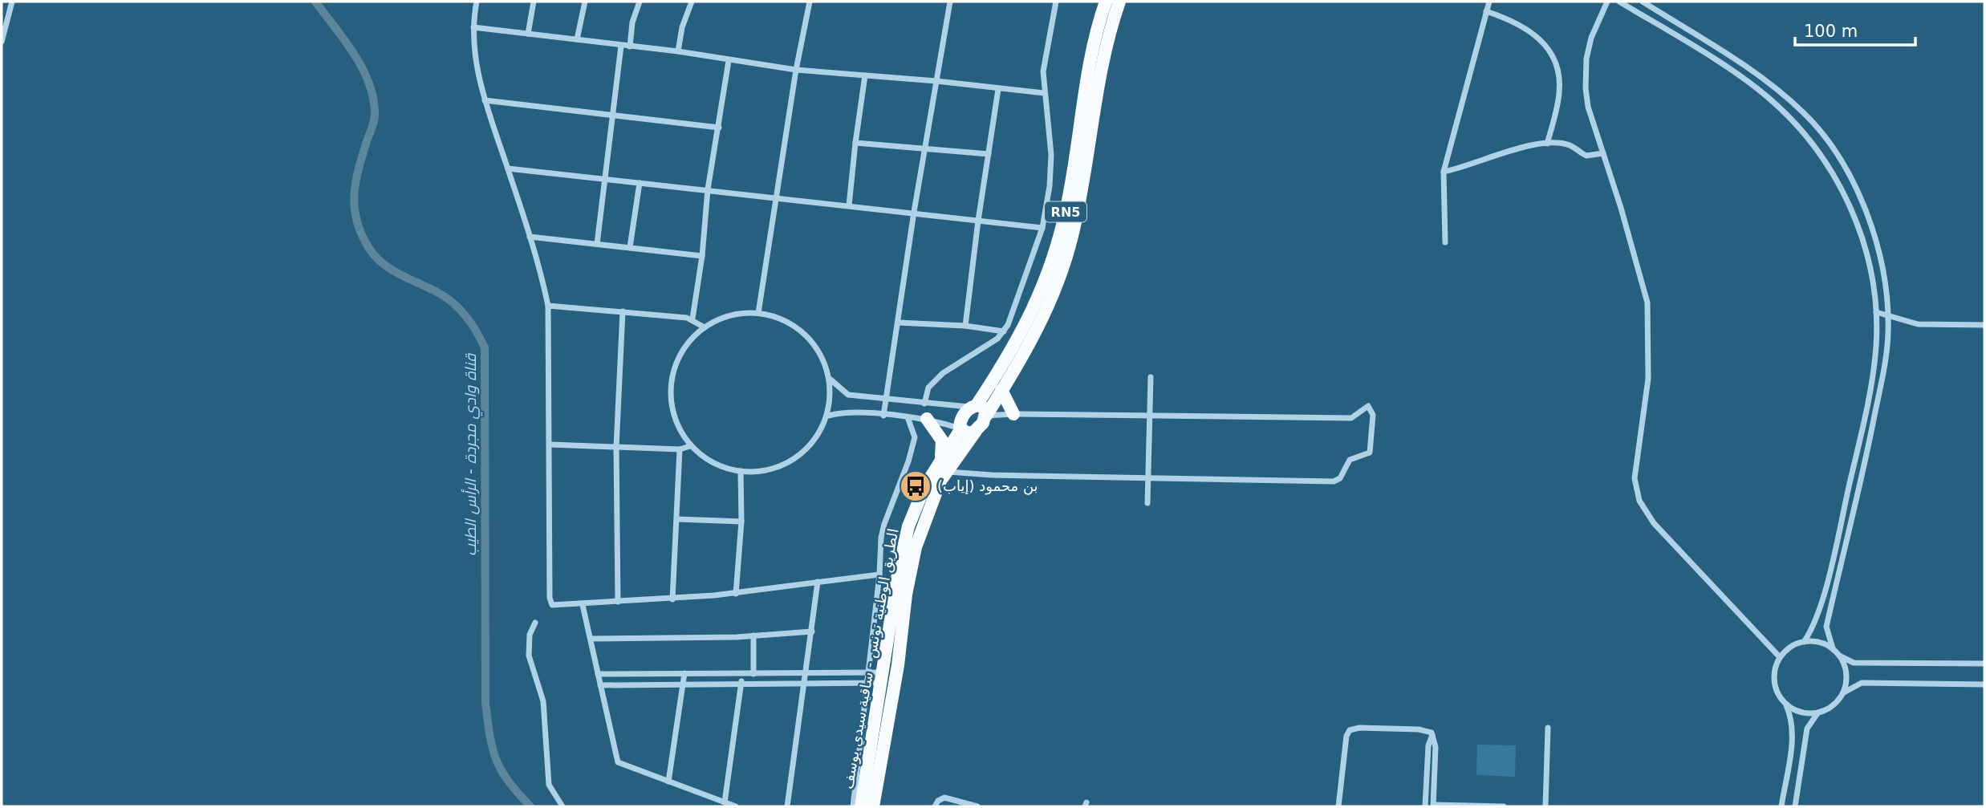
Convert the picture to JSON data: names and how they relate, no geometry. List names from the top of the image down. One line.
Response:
{"streets":{"highway":["RN5","الطريق الوطنية تونس - ساقية سيدي يوسف"]},"crossings":[["RN5","الطريق الوطنية تونس - ساقية سيدي يوسف"]],"water":["قناة وادي مجردة - الرأس الطيب"],"places":{"bus stop":["بن محمود (إياب)"]},"scale_bar":"100 m"}
